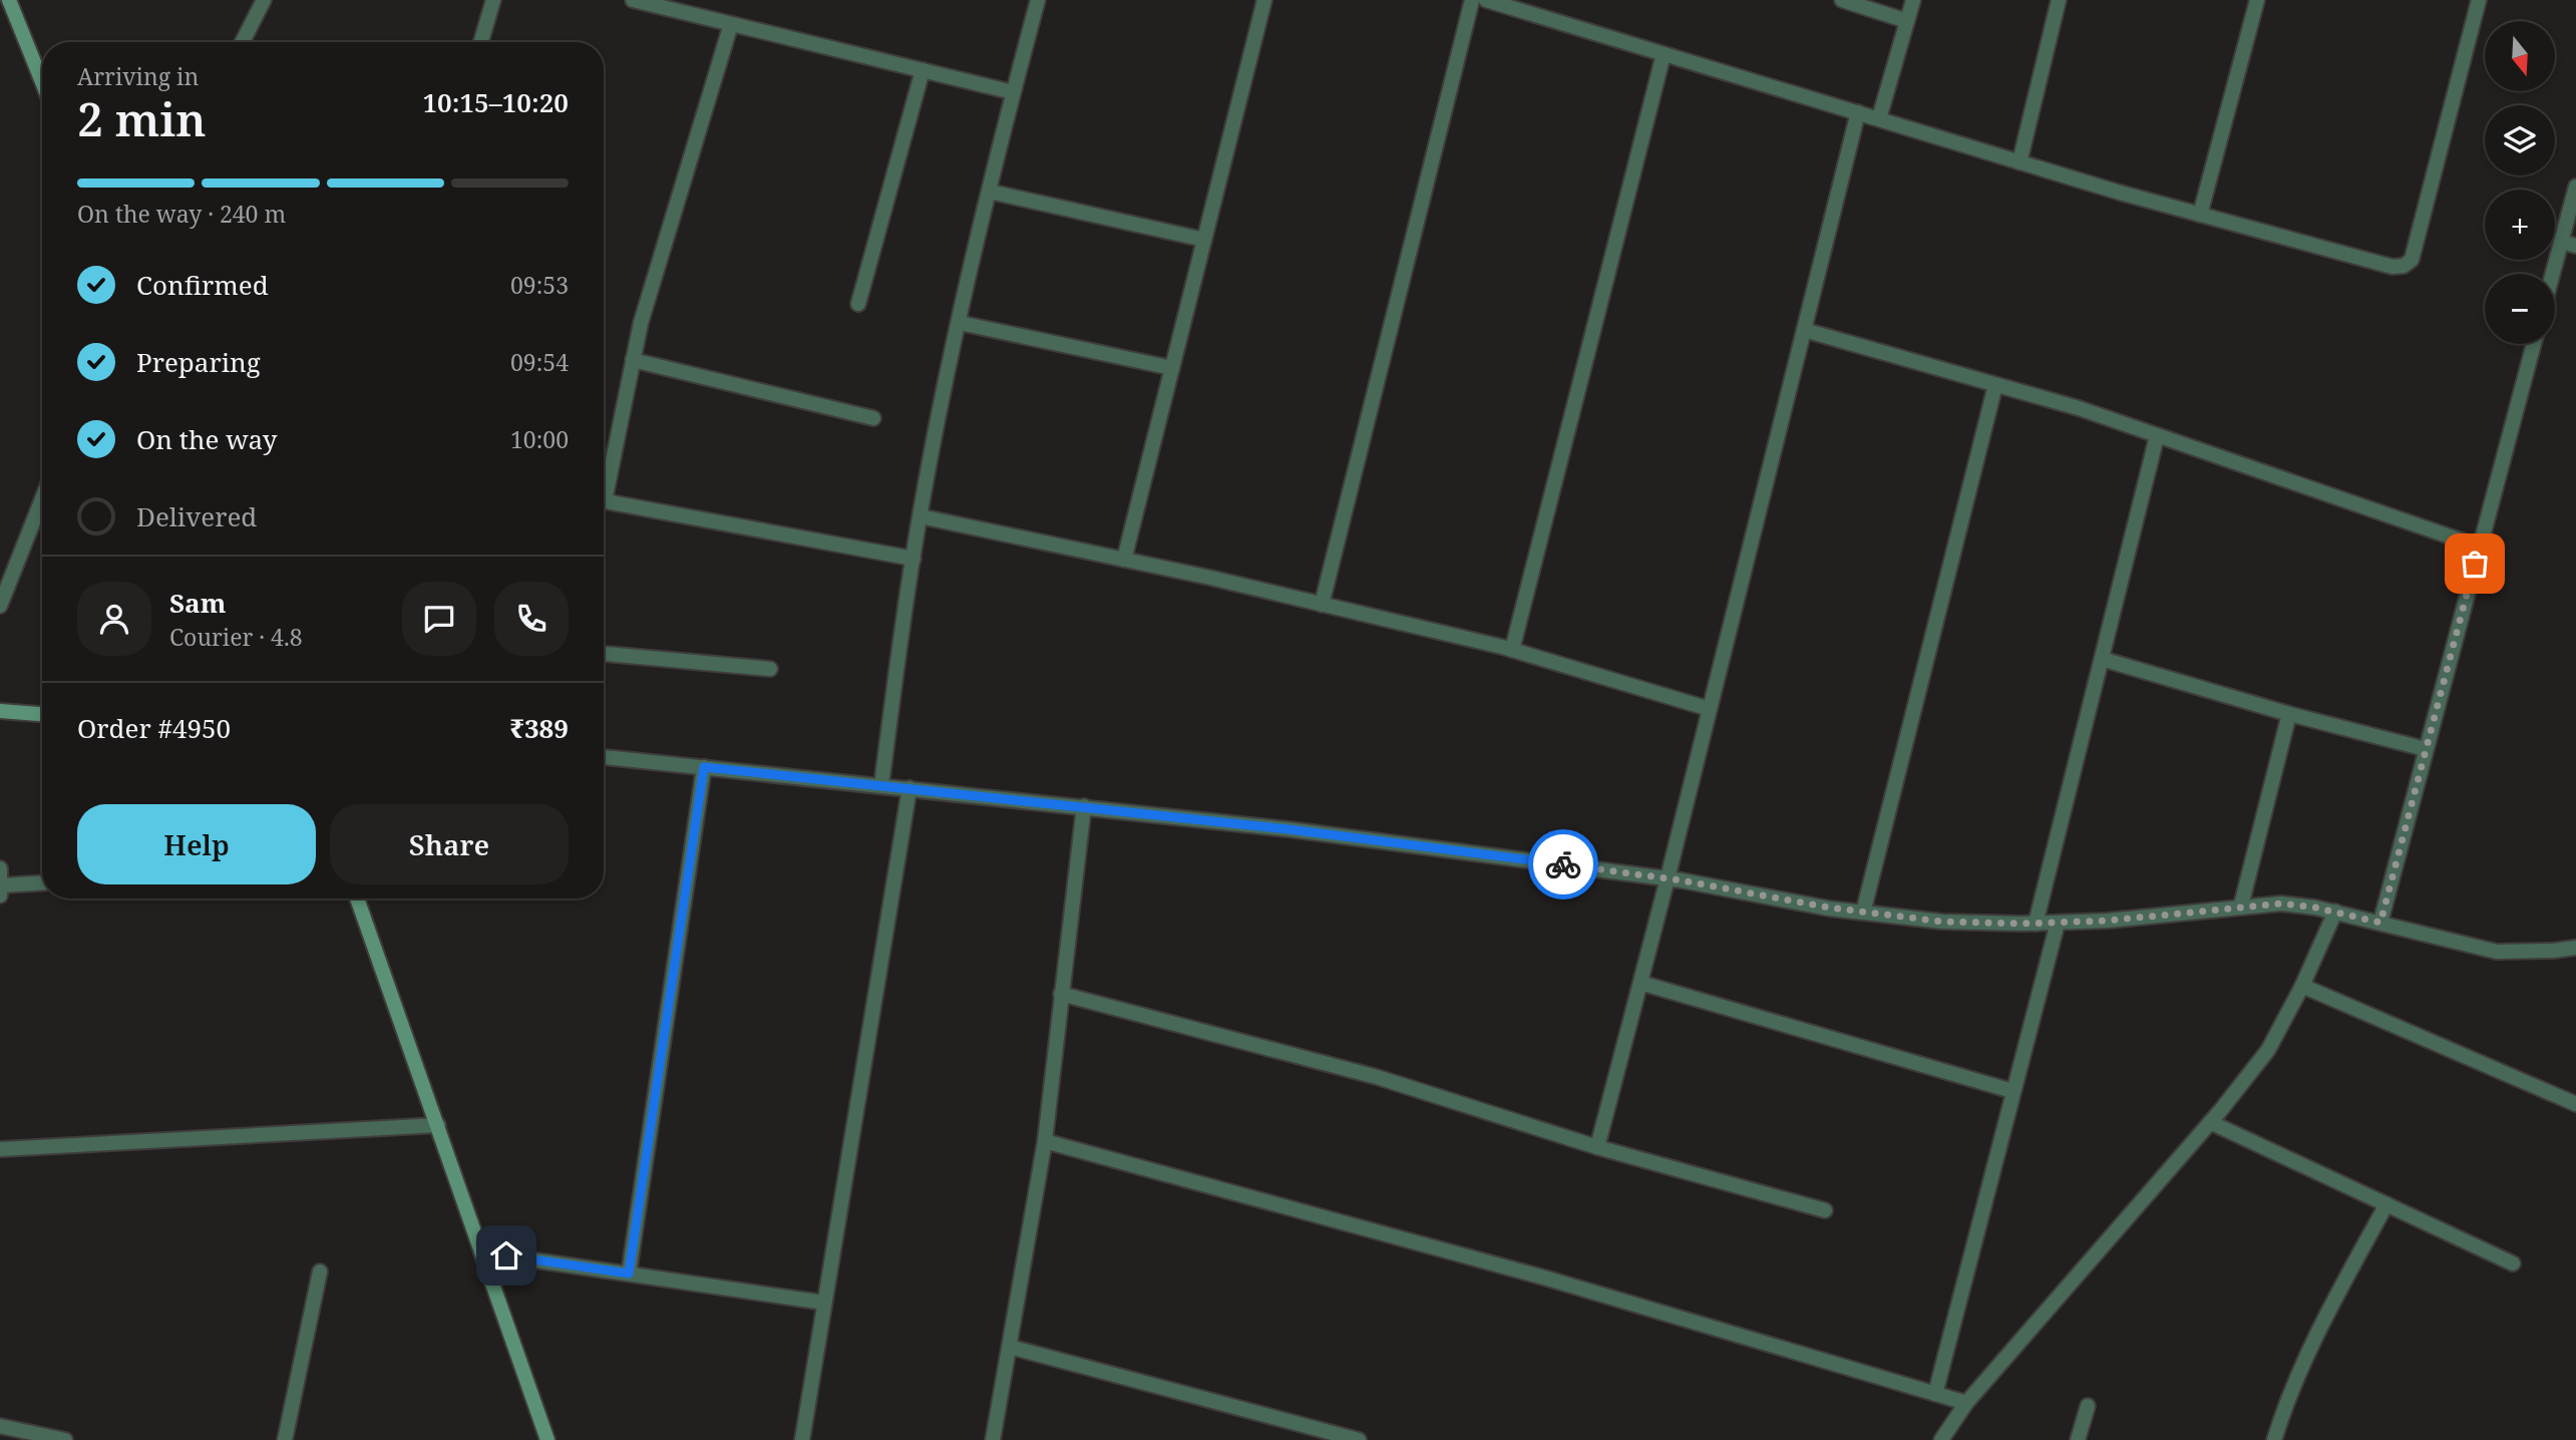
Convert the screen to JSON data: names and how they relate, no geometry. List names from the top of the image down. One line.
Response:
{"north":"bottom","page":{"map_buttons":["+","−"],"heading":["2 min","Arriving in","10:15–10:20"],"panel":["Sam","Courier · 4.8","Order #4950","₹389"],"bar":"On the way · 240 m","list":[["Confirmed","09:53"],["Preparing","09:54"],["On the way","10:00"],"Delivered"],"buttons":["Help","Share"]}}
